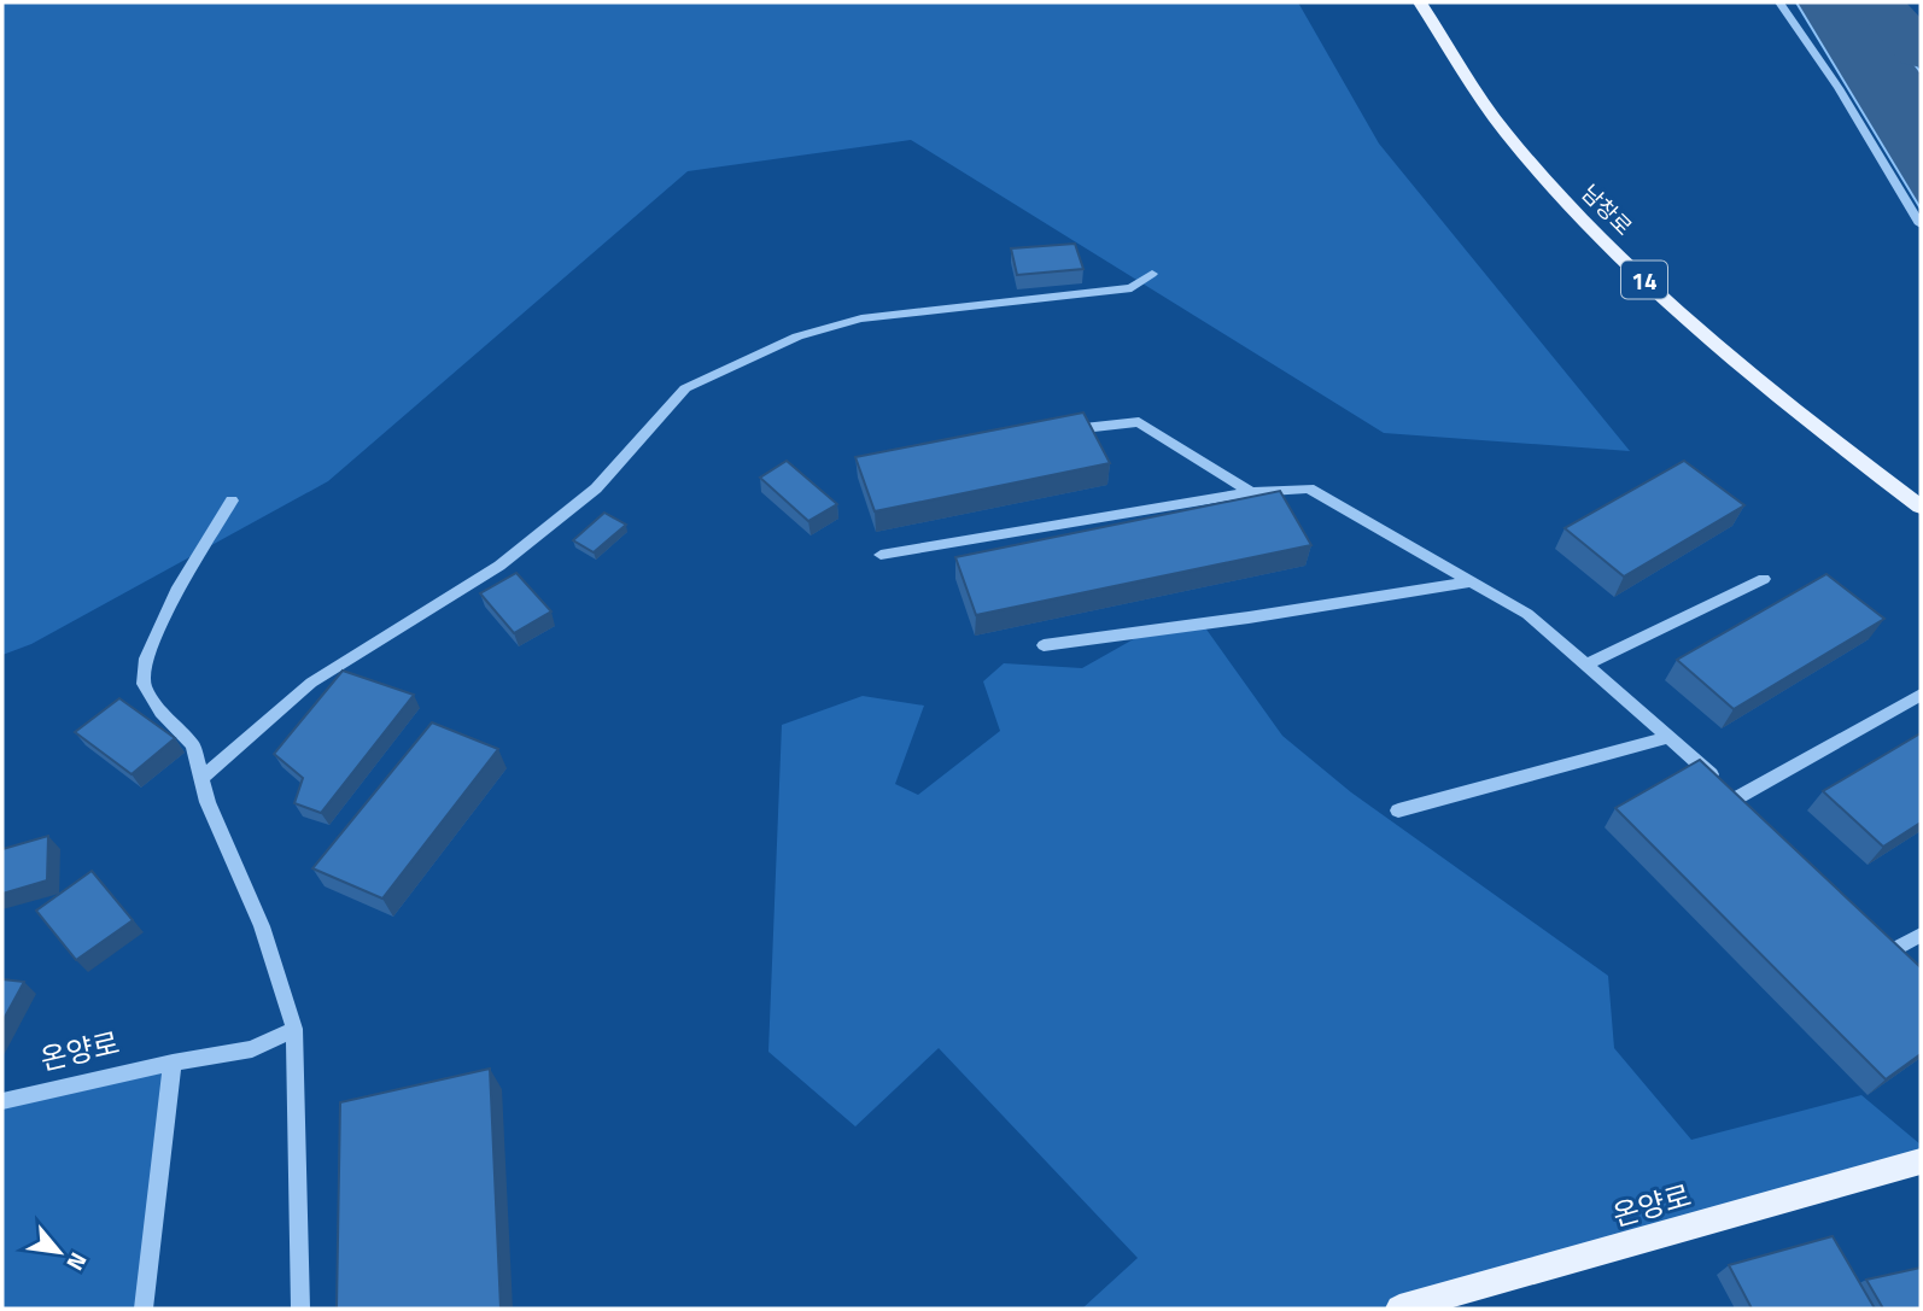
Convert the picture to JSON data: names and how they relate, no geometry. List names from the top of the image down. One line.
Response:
{"streets":{"main road":["남창로","14","온양로"]},"north":"bottom right"}
